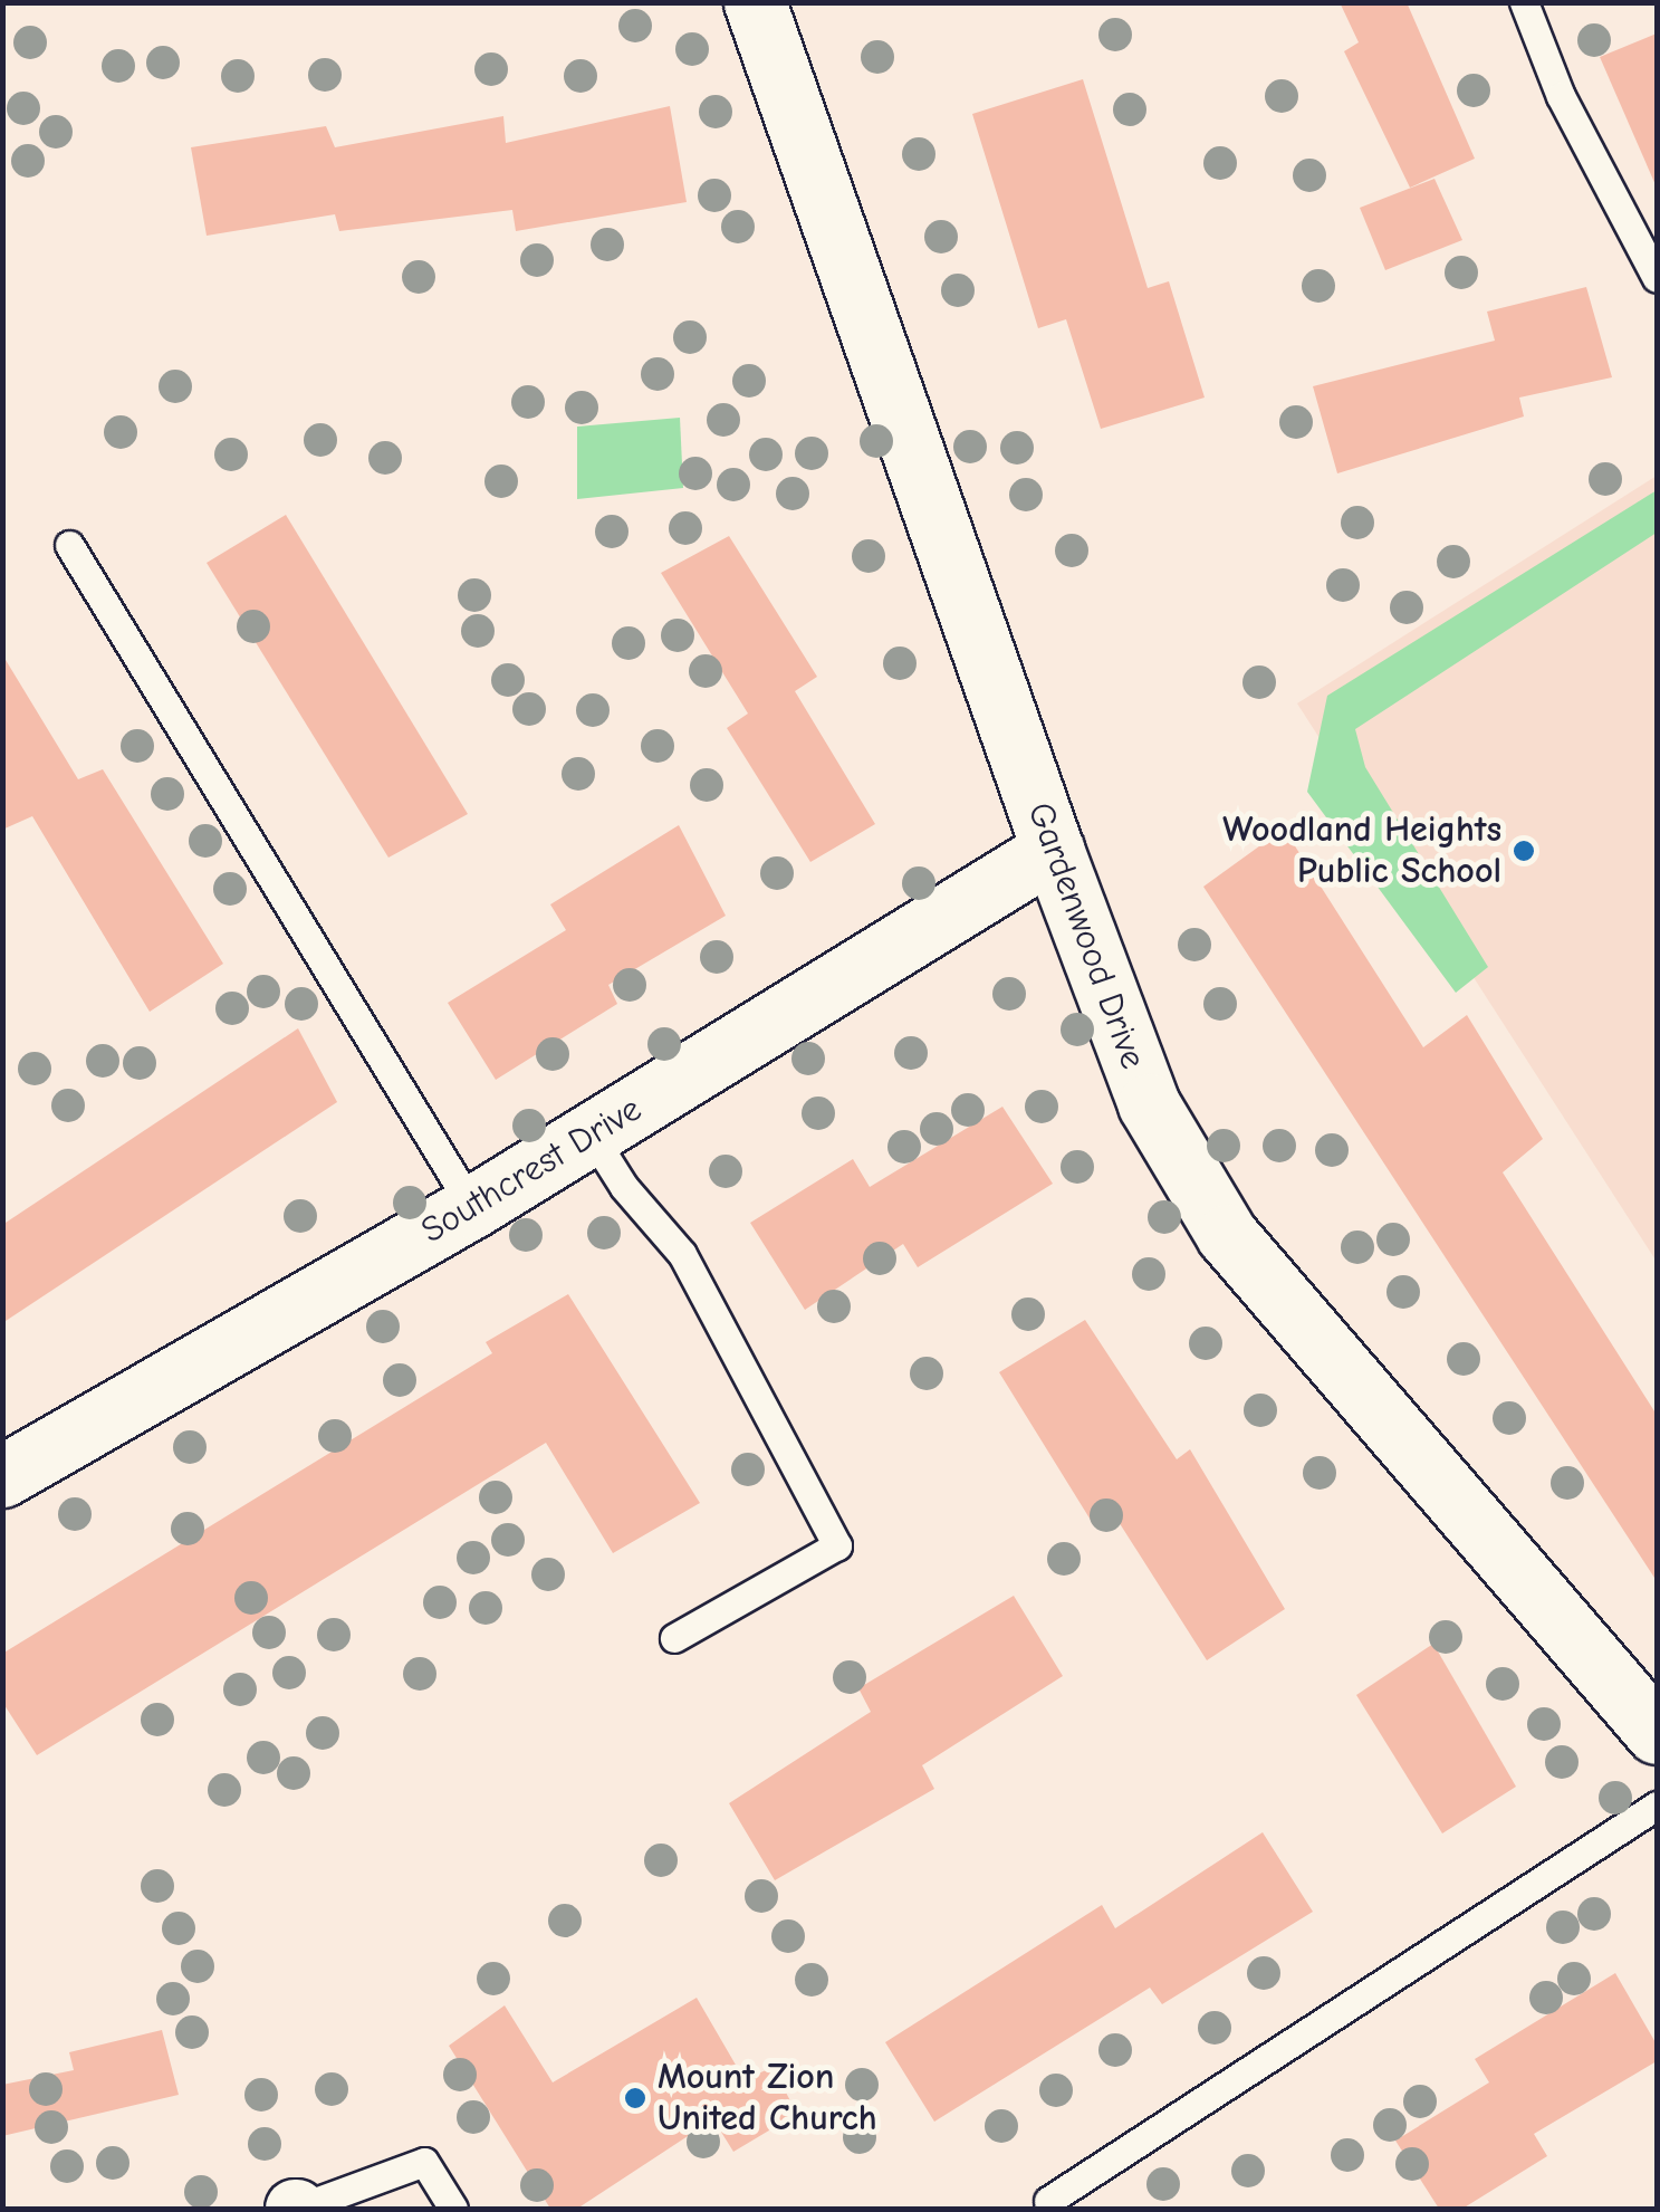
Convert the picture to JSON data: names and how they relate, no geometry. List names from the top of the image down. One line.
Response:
{"streets":{"street":["Gardenwood Drive","Southcrest Drive"]},"crossings":[["Gardenwood Drive","Southcrest Drive"]],"places":["Woodland Heights Public School","Mount Zion United Church"]}
